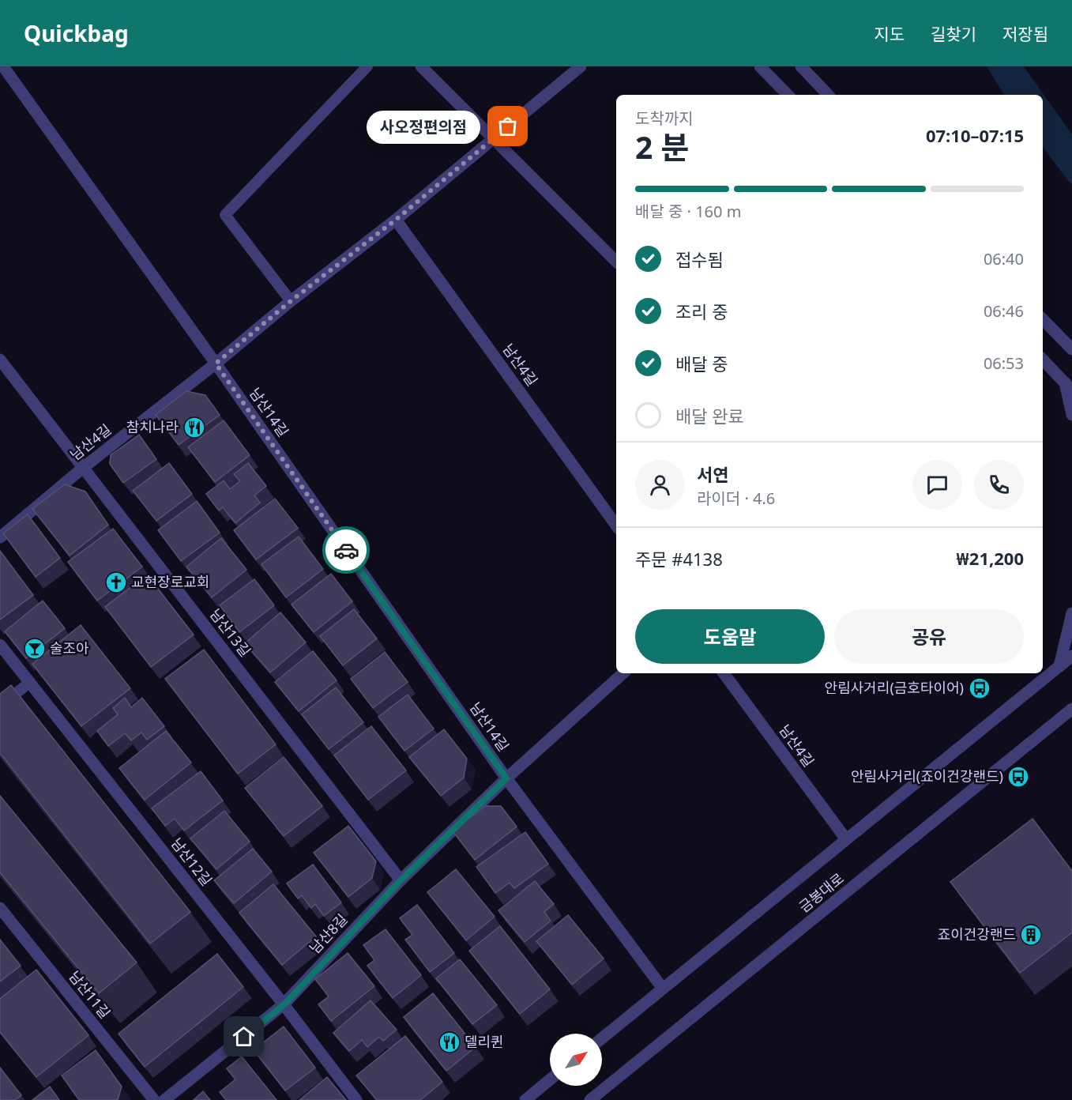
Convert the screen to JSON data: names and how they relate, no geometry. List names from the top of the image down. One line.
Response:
{"streets":{"street":["남산4길","남산14길","남산13길","남산12길","금봉대로","남산8길","남산11길"]},"crossings":[["남산4길","남산14길"],["남산4길","남산13길"],["남산4길","금봉대로"],["남산14길","금봉대로"],["남산14길","남산8길"],["남산13길","남산8길"],["남산12길","남산8길"]],"places":{"other":["사오정편의점"],"restaurant":["참치나라","델리퀸"],"church":["교현장로교회"],"bar":["술조아"],"bus stop":["안림사거리(금호타이어)","안림사거리(죠이건강랜드)"],"building":["죠이건강랜드"]},"north":"top right","page":{"header":"Quickbag","nav":["지도","길찾기","저장됨"],"heading":["2 분","도착까지","07:10–07:15"],"panel":["서연","라이더 · 4.6","주문 #4138","₩21,200"],"bubble":"사오정편의점","bar":"배달 중 · 160 m","list":[["접수됨","06:40"],["조리 중","06:46"],["배달 중","06:53"],"배달 완료"],"buttons":["도움말","공유"]}}
